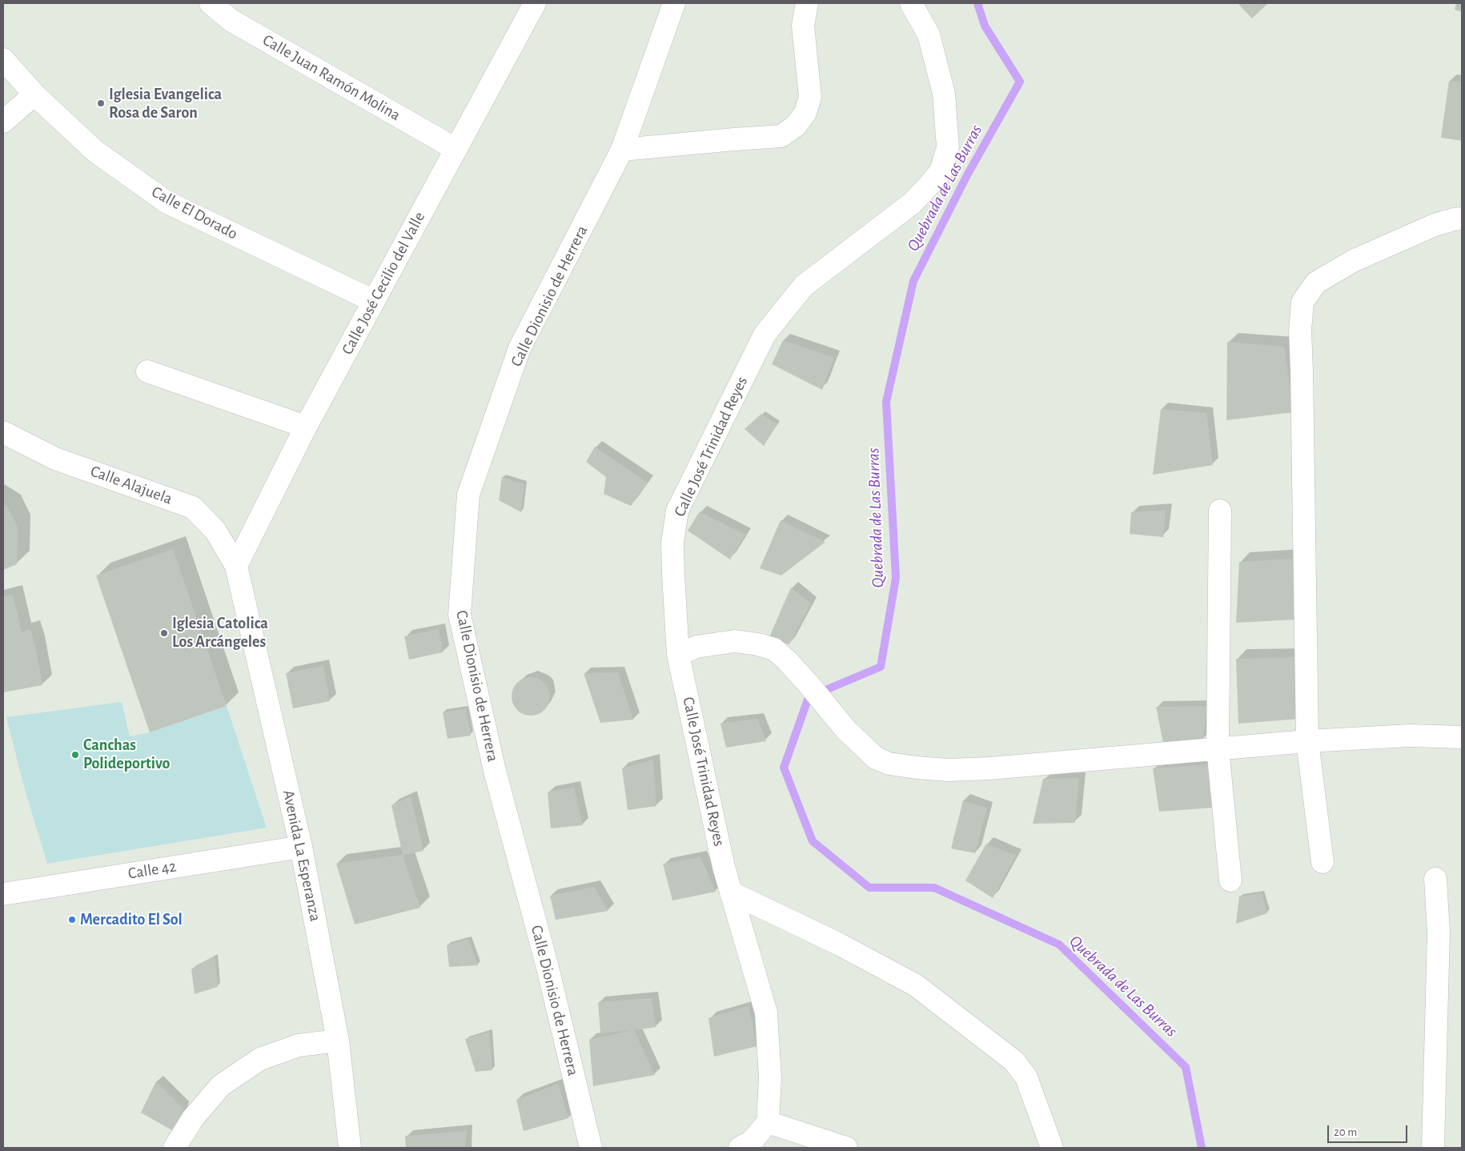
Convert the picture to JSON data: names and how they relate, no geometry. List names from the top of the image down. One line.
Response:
{"streets":{"street":["Calle Juan Ramón Molina","Calle El Dorado","Calle José Cecilio del Valle","Calle Dionisio de Herrera","Calle José Trinidad Reyes","Calle Alajuela","Avenida La Esperanza","Calle 42"]},"crossings":[["Calle Juan Ramón Molina","Calle José Cecilio del Valle"],["Calle El Dorado","Calle José Cecilio del Valle"],["Calle José Cecilio del Valle","Calle Alajuela"],["Calle José Cecilio del Valle","Avenida La Esperanza"],["Calle Alajuela","Avenida La Esperanza"],["Avenida La Esperanza","Calle 42"]],"water":["Quebrada de Las Burras"],"places":["Iglesia Evangelica Rosa de Saron","Iglesia Catolica Los Arcángeles","Canchas Polideportivo","Mercadito El Sol"],"scale_bar":"20 m"}
